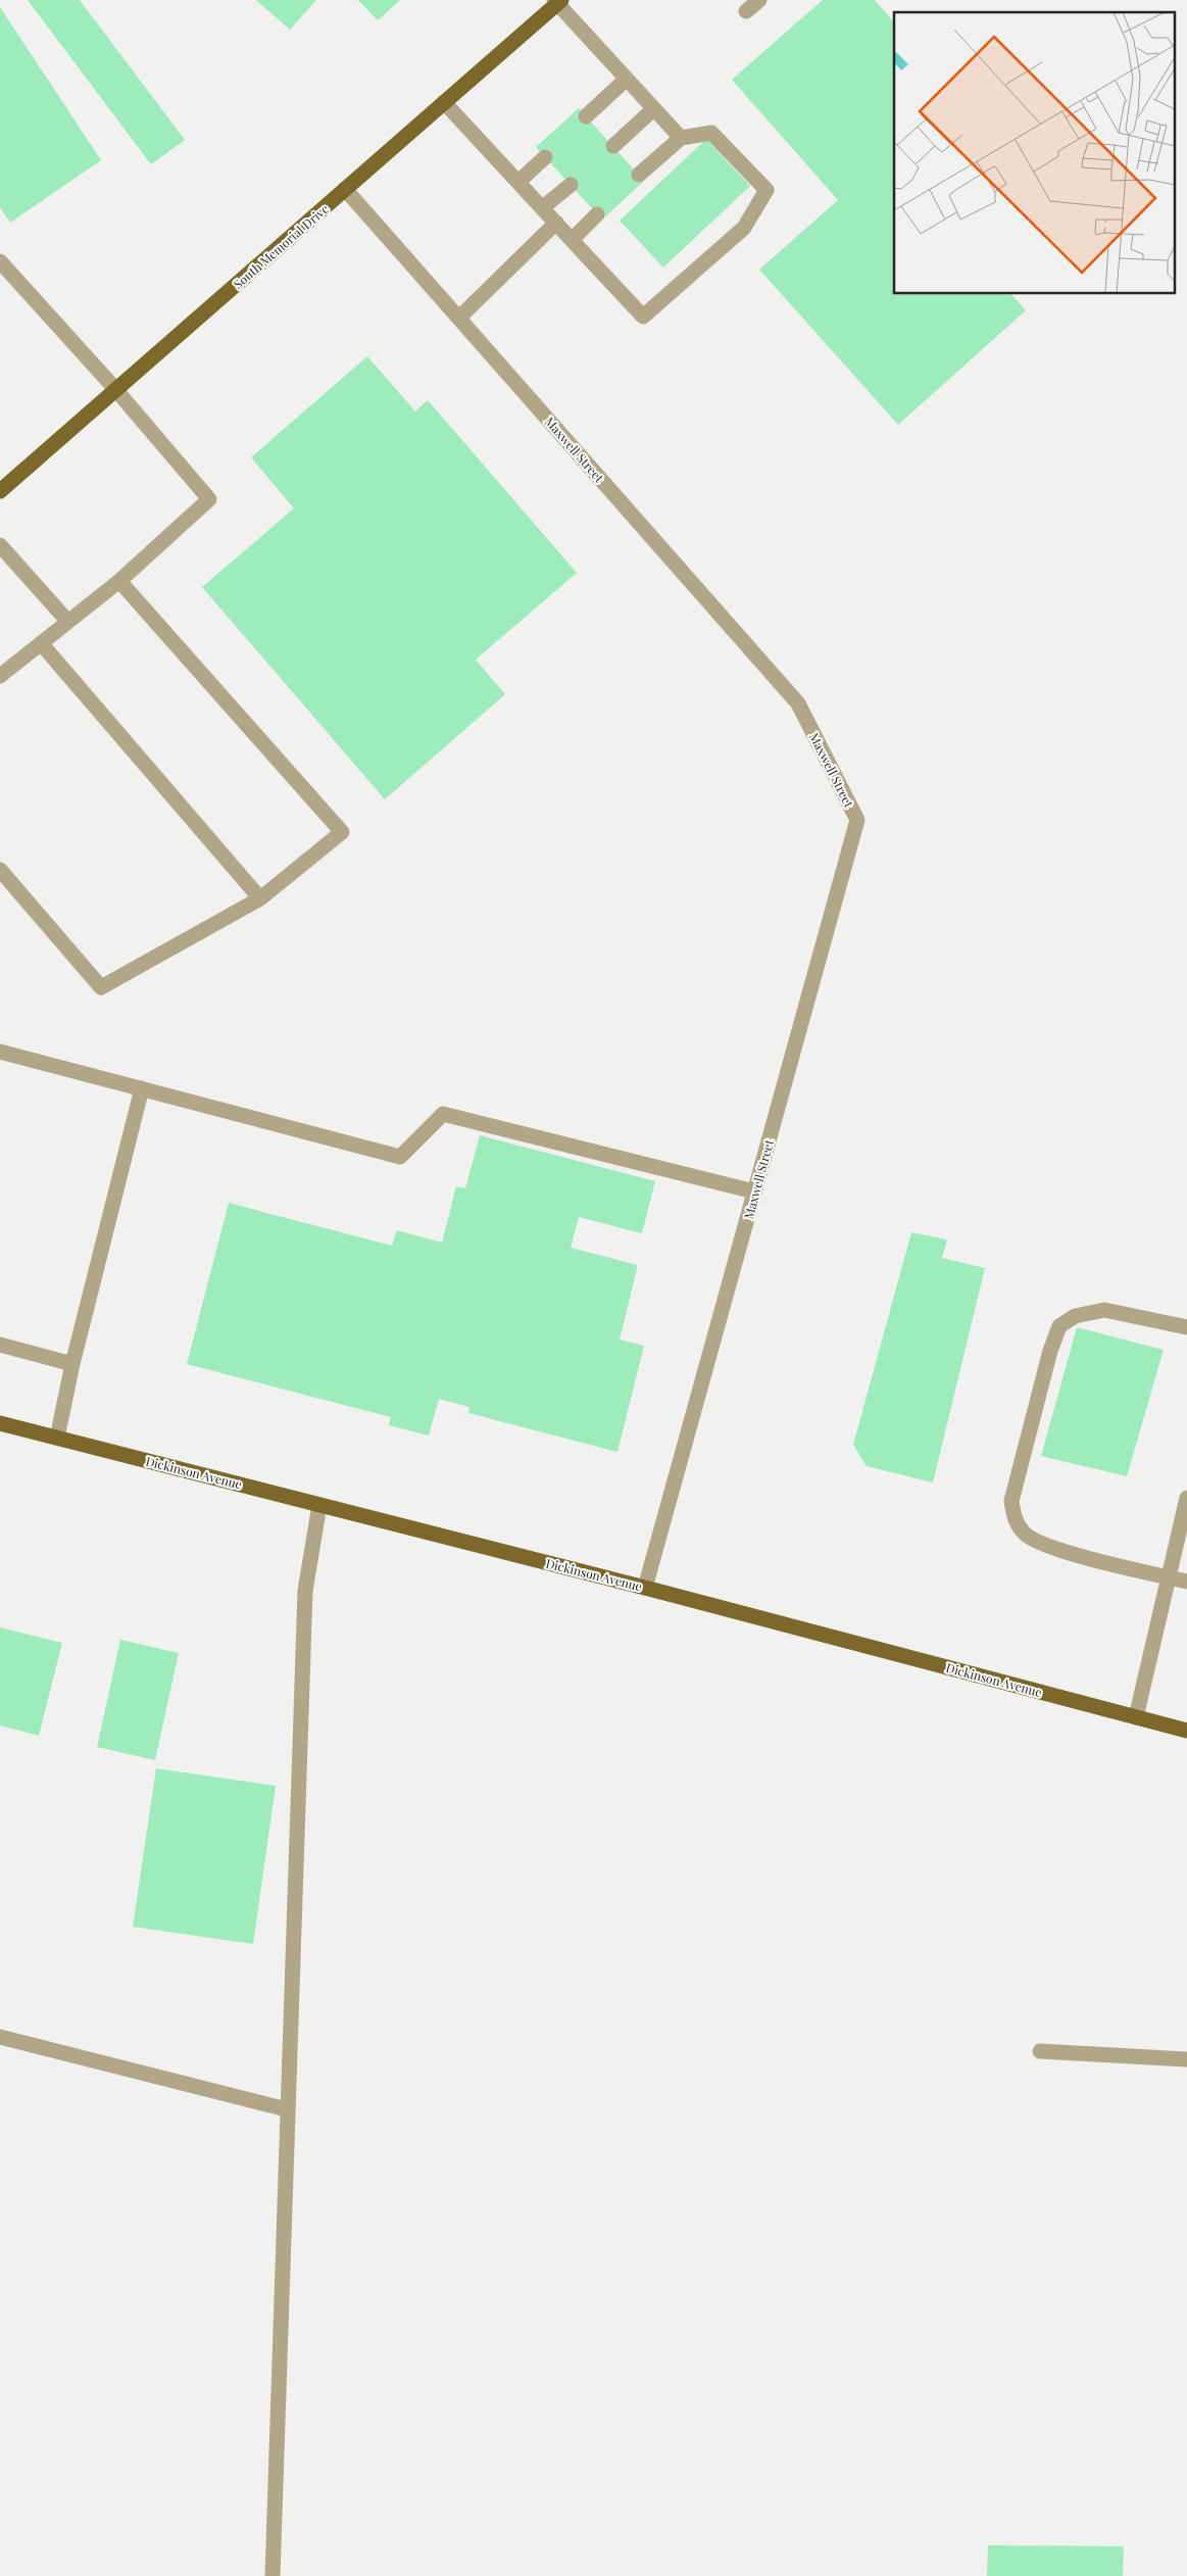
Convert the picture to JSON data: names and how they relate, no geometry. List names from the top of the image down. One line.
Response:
{"streets":{"main road":["South Memorial Drive","Dickinson Avenue"],"street":["Maxwell Street"]},"crossings":[["South Memorial Drive","Maxwell Street"],["Maxwell Street","Dickinson Avenue"]]}
